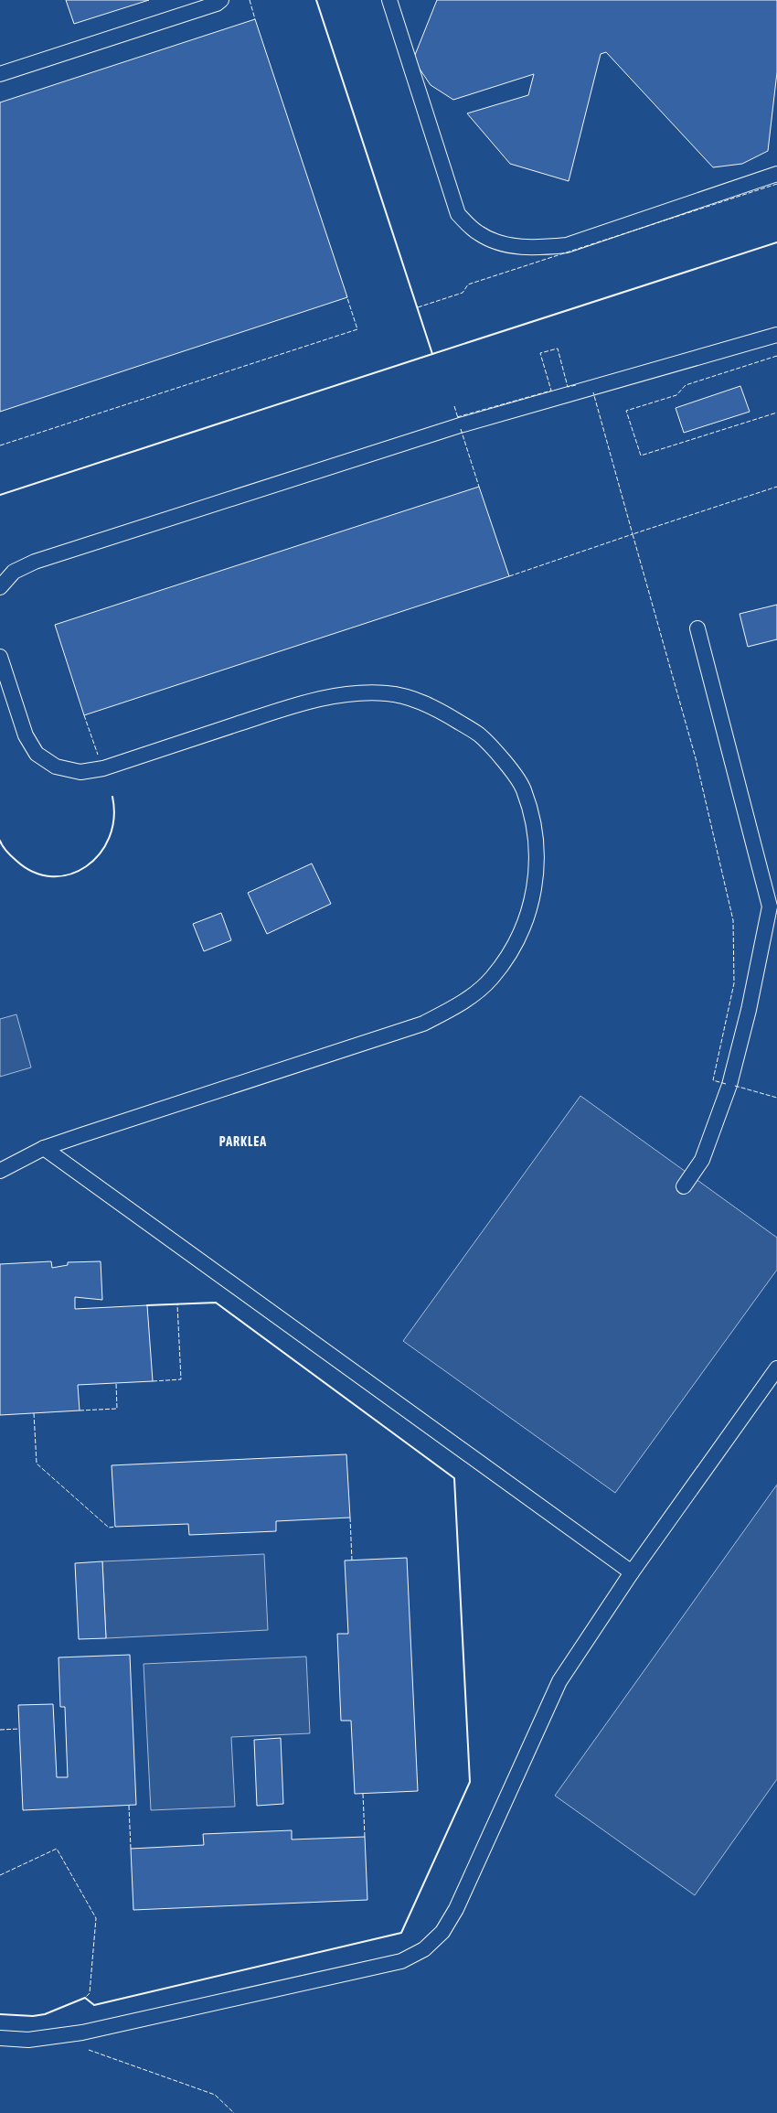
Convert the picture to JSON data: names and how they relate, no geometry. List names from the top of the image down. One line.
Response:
{"districts":["PARKLEA"]}
